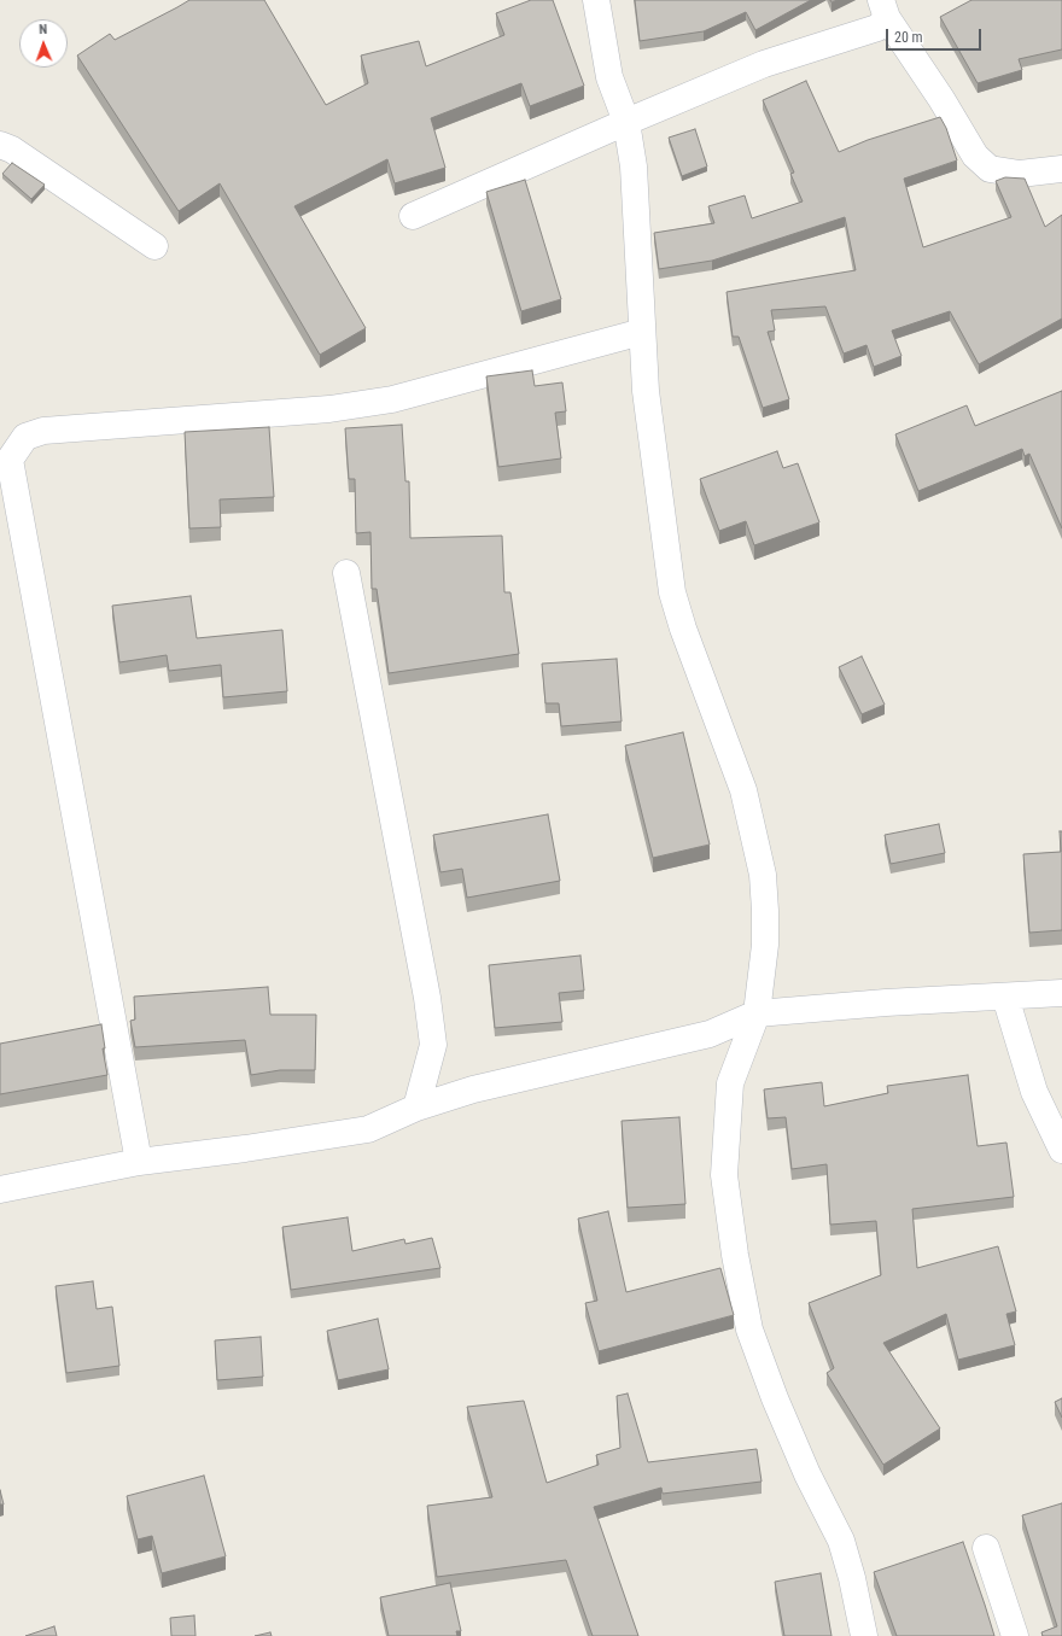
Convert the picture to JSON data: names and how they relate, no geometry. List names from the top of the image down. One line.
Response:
{"scale_bar":"20 m","north":"top"}
